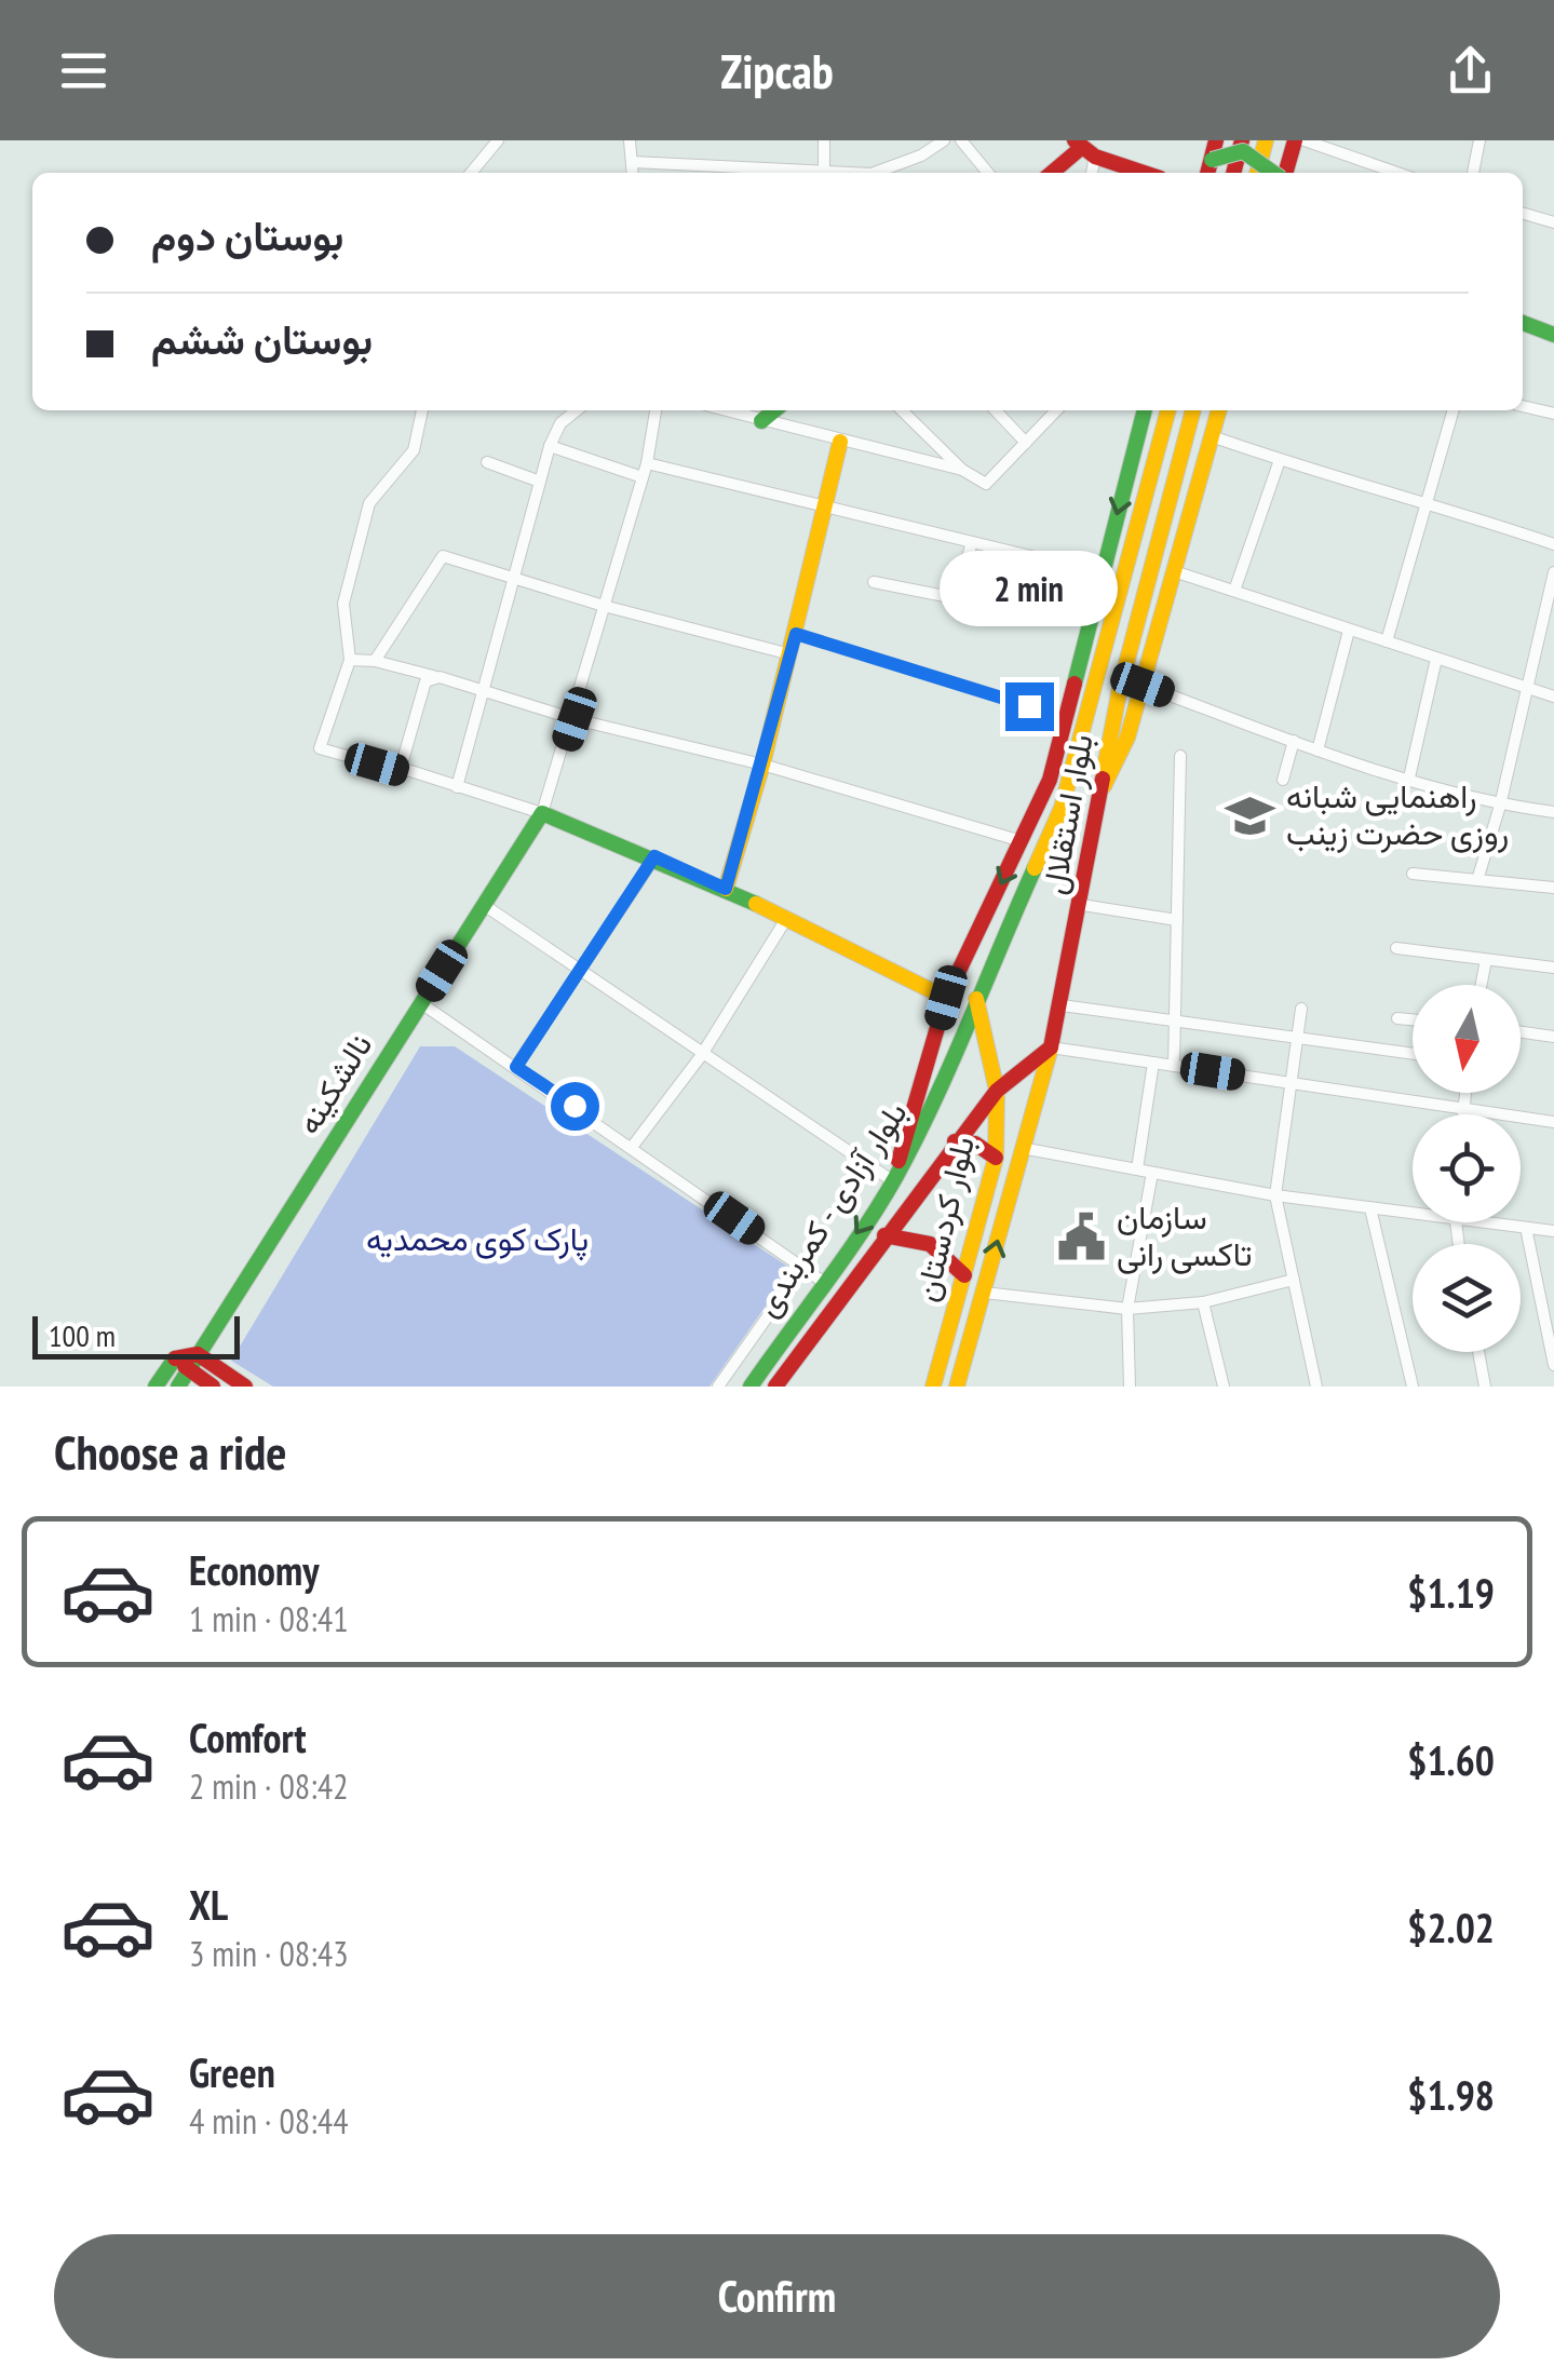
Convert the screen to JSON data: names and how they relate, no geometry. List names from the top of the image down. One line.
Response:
{"streets":{"main road":["بلوار استقلال","نالشکینه","بلوار آزادی - کمربندی","بلوار کردستان"]},"crossings":[["بلوار استقلال","بلوار آزادی - کمربندی"],["بلوار استقلال","بلوار کردستان"],["بلوار آزادی - کمربندی","بلوار کردستان"]],"parks":["پارک کوی محمدیه"],"places":{"school or university":["راهنمایی شبانه روزی حضرت زینب"],"public building":["سازمان تاکسی رانی"]},"scale_bar":"100 m","north":"bottom","page":{"header":"Zipcab","banner":["بوستان دوم","بوستان ششم"],"bubble":"2 min","scale":"100 m","heading":"Choose a ride","list":[{"name":"Economy","note":"1 min · 08:41","value":"$1.19"},{"name":"Comfort","note":"2 min · 08:42","value":"$1.60"},{"name":"XL","note":"3 min · 08:43","value":"$2.02"},{"name":"Green","note":"4 min · 08:44","value":"$1.98"}],"buttons":"Confirm"}}
